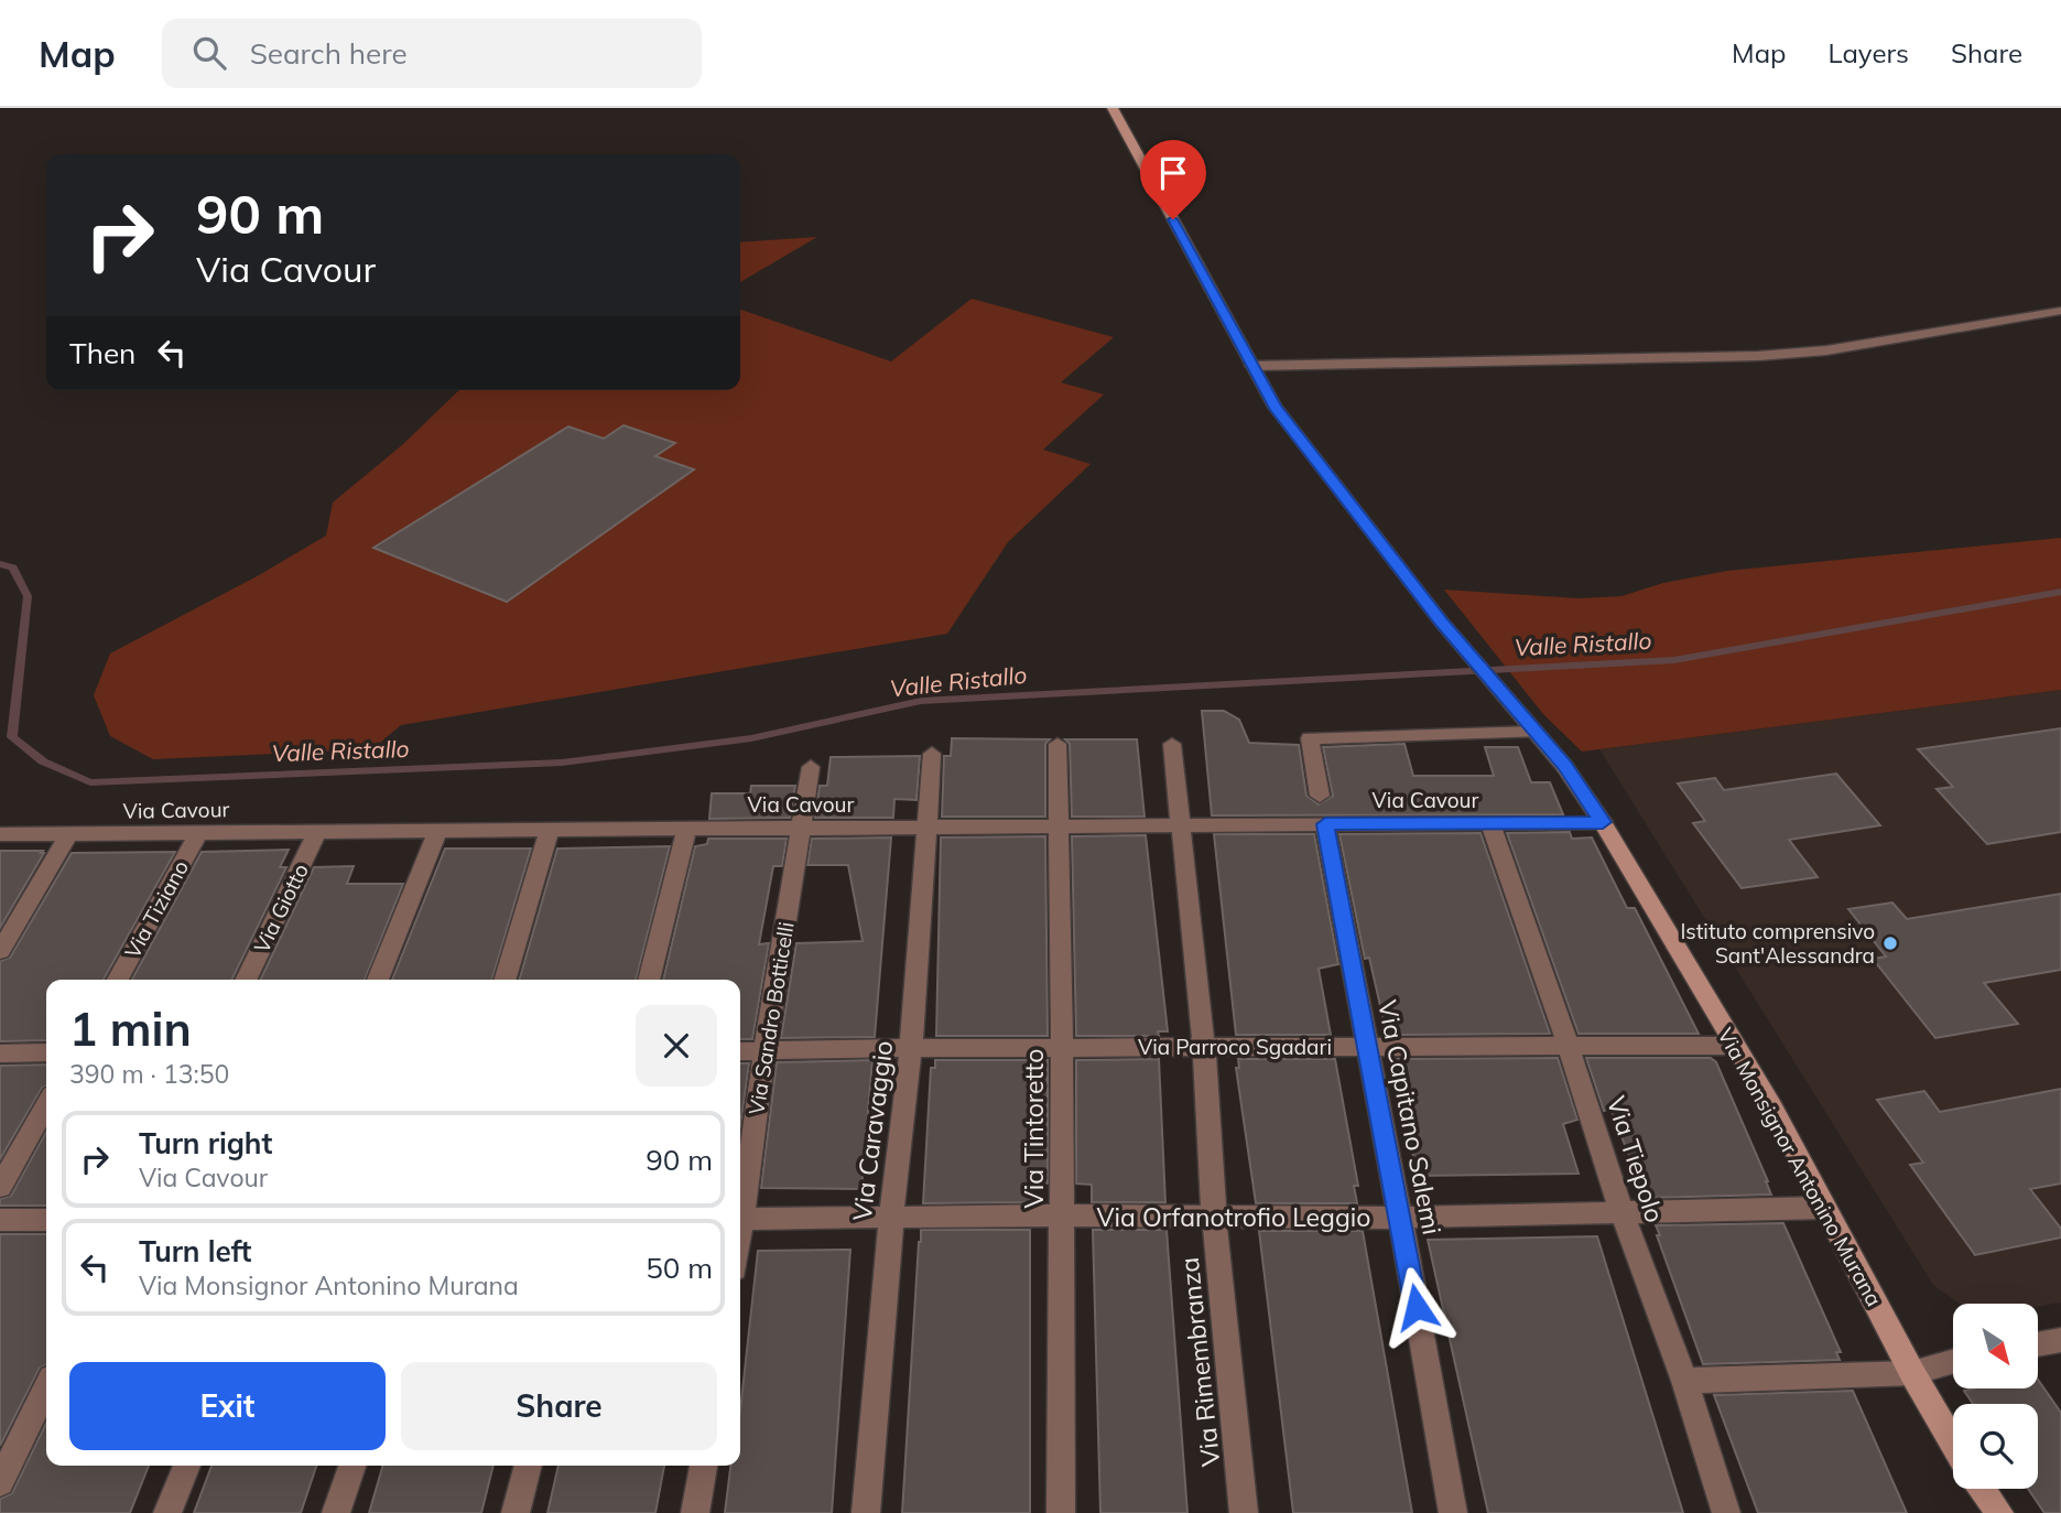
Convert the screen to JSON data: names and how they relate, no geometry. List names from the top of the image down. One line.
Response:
{"streets":{"street":["Via Cavour","Via Giotto","Via Tiziano","Via Sandro Botticelli","Via Parroco Sgadari","Via Capitano Salemi","Via Tintoretto","Via Caravaggio","Via Tiepolo","Via Monsignor Antonino Murana","Via Orfanotrofio Leggio","Via Rimembranza"]},"crossings":[["Via Cavour","Via Giotto"],["Via Cavour","Via Tiziano"],["Via Cavour","Via Sandro Botticelli"],["Via Cavour","Via Capitano Salemi"],["Via Cavour","Via Tintoretto"],["Via Cavour","Via Caravaggio"],["Via Cavour","Via Tiepolo"],["Via Cavour","Via Monsignor Antonino Murana"],["Via Cavour","Via Rimembranza"],["Via Sandro Botticelli","Via Parroco Sgadari"],["Via Parroco Sgadari","Via Capitano Salemi"],["Via Parroco Sgadari","Via Tintoretto"],["Via Parroco Sgadari","Via Caravaggio"],["Via Parroco Sgadari","Via Tiepolo"],["Via Parroco Sgadari","Via Monsignor Antonino Murana"],["Via Parroco Sgadari","Via Rimembranza"],["Via Capitano Salemi","Via Orfanotrofio Leggio"],["Via Tintoretto","Via Orfanotrofio Leggio"],["Via Caravaggio","Via Orfanotrofio Leggio"],["Via Tiepolo","Via Orfanotrofio Leggio"],["Via Monsignor Antonino Murana","Via Orfanotrofio Leggio"],["Via Orfanotrofio Leggio","Via Rimembranza"]],"water":["Valle Ristallo"],"places":["Istituto comprensivo Sant'Alessandra"],"north":"bottom right","page":{"header":"Map","search":"Search here","nav":["Map","Layers","Share"],"turn":["90 m","Via Cavour"],"then":"Then","heading":["1 min","390 m · 13:50"],"list":[{"name":"Turn right","note":"Via Cavour","value":"90 m"},{"name":"Turn left","note":"Via Monsignor Antonino Murana","value":"50 m"}],"buttons":["Exit","Share"]}}
